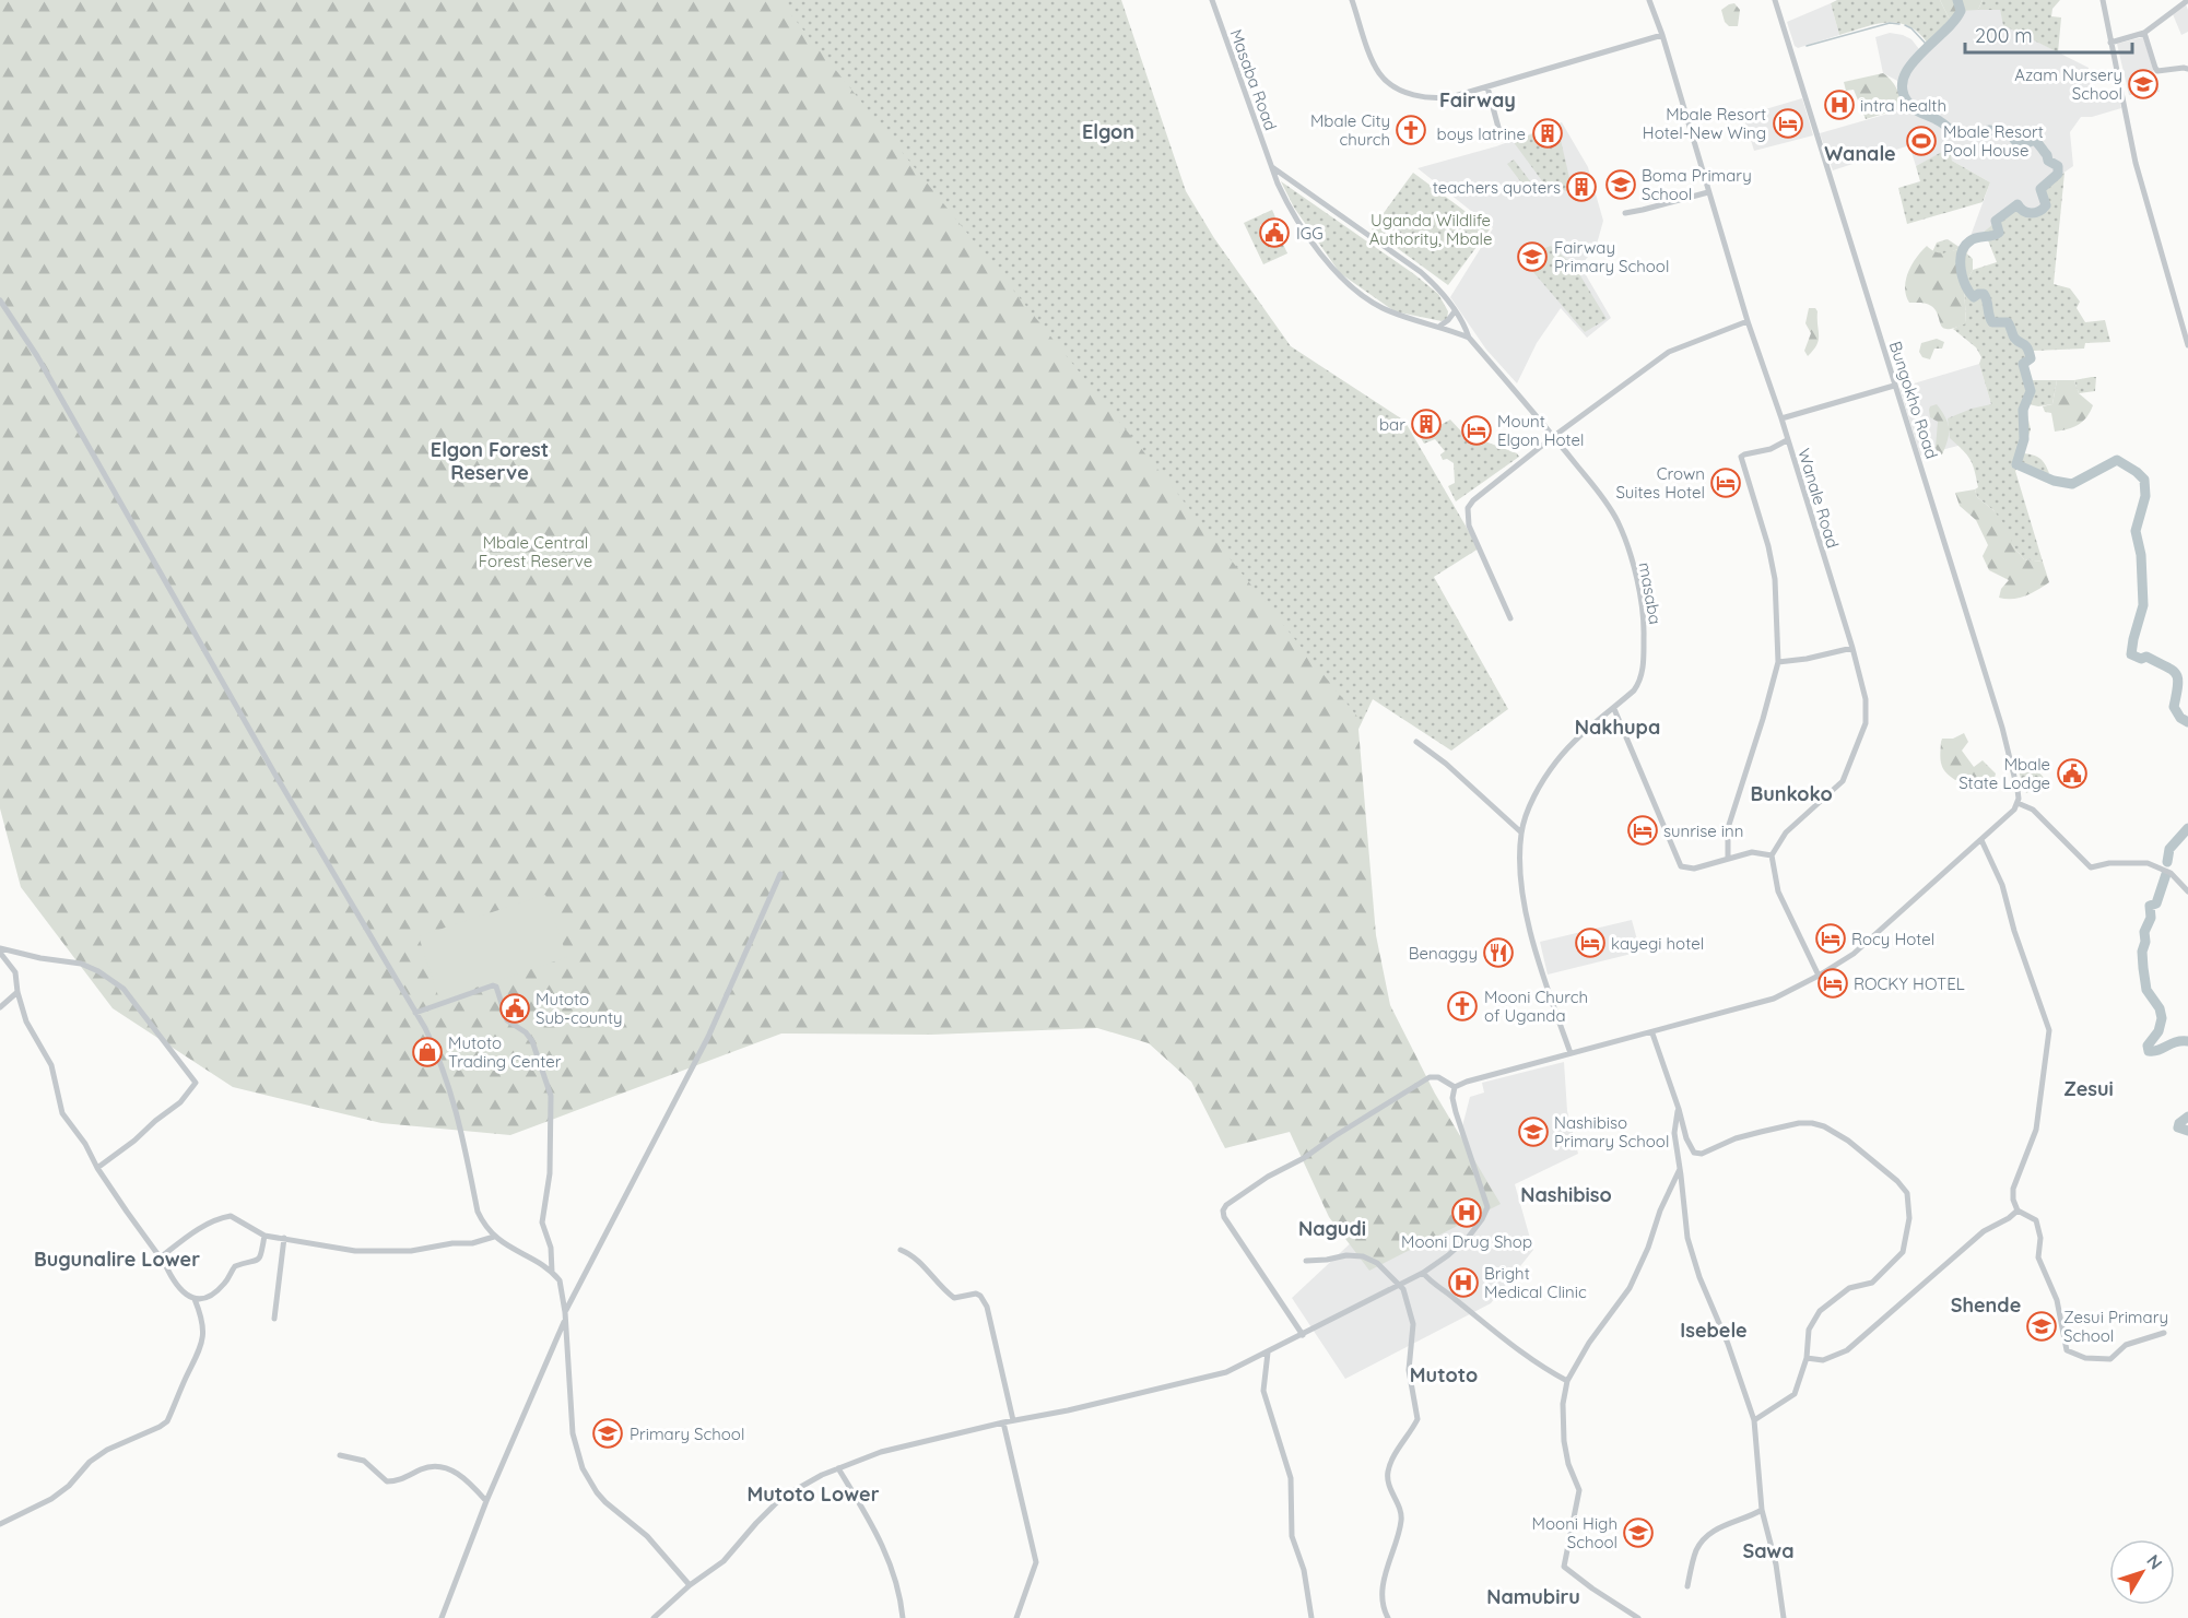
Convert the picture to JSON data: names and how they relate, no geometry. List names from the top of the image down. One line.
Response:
{"streets":{"street":["Masaba Road","Bungokho Road","Wanale Road","masaba"]},"crossings":[["Masaba Road","masaba"]],"districts":["Fairway","Elgon","Wanale","Elgon Forest Reserve","Nakhupa","Bunkoko","Zesui","Nashibiso","Nagudi","Bugunalire Lower","Shende","Isebele","Mutoto","Mutoto Lower","Sawa","Namubiru"],"parks":["Uganda Wildlife Authority, Mbale","Mbale Central Forest Reserve"],"places":{"school or university":["Azam Nursery School","Boma Primary School","Fairway Primary School","Nashibiso Primary School","Zesui Primary School","Primary School","Mooni High School"],"hospital":["intra health","Mooni Drug Shop","Bright Medical Clinic"],"hotel":["Mbale Resort Hotel-New Wing","Mount Elgon Hotel","Crown Suites Hotel","sunrise inn","Rocy Hotel","kayegi hotel","ROCKY HOTEL"],"church":["Mbale City church","Mooni Church of Uganda"],"building":["boys latrine","teachers quoters","bar"],"sports":["Mbale Resort Pool House"],"public building":["IGG","Mbale State Lodge","Mutoto Sub-county"],"restaurant":["Benaggy"],"shop":["Mutoto Trading Center"]},"scale_bar":"200 m","north":"top right"}
